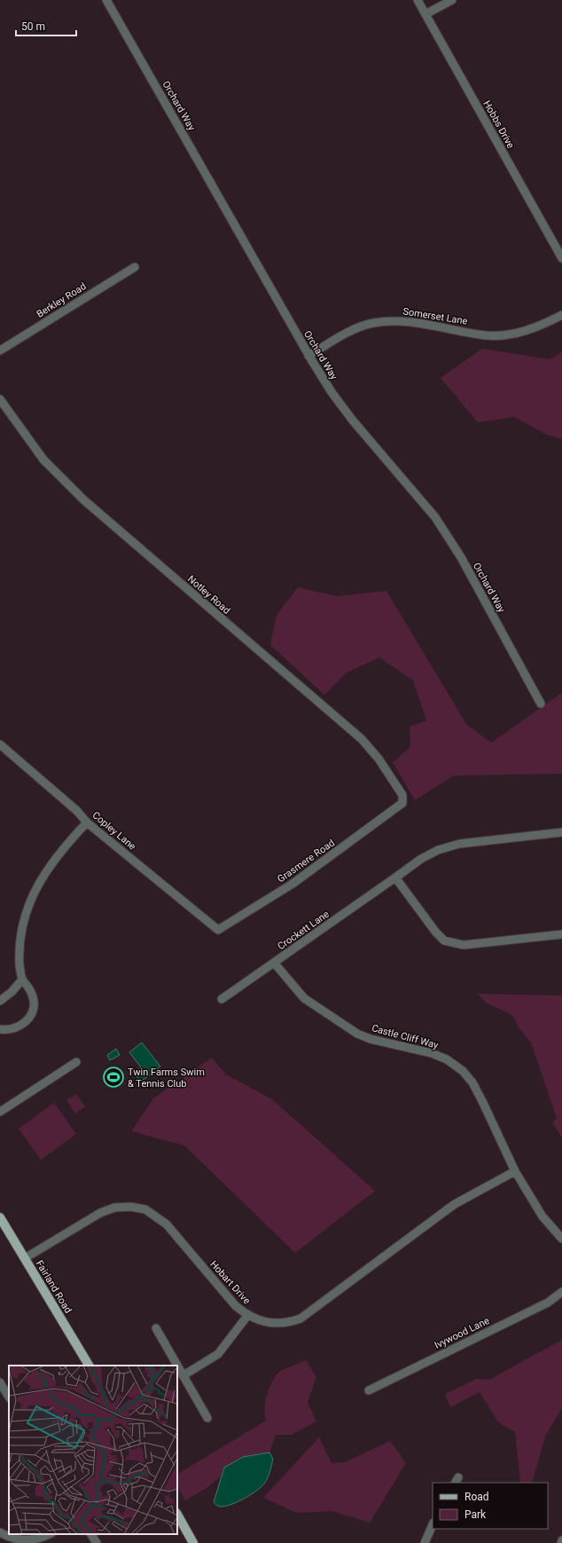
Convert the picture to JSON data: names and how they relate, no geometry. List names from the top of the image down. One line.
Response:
{"streets":{"main road":["Fairland Road"],"street":["Orchard Way","Hobbs Drive","Berkley Road","Somerset Lane","Notley Road","Copley Lane","Grasmere Road","Crockett Lane","Castle Cliff Way","Hobart Drive","Ivywood Lane"]},"crossings":[["Orchard Way","Somerset Lane"],["Notley Road","Grasmere Road"],["Copley Lane","Grasmere Road"],["Crockett Lane","Castle Cliff Way"],["Castle Cliff Way","Hobart Drive"],["Hobart Drive","Fairland Road"]],"places":{"sports":["Twin Farms Swim & Tennis Club"]},"legend":["Road","Park"],"scale_bar":"50 m"}
